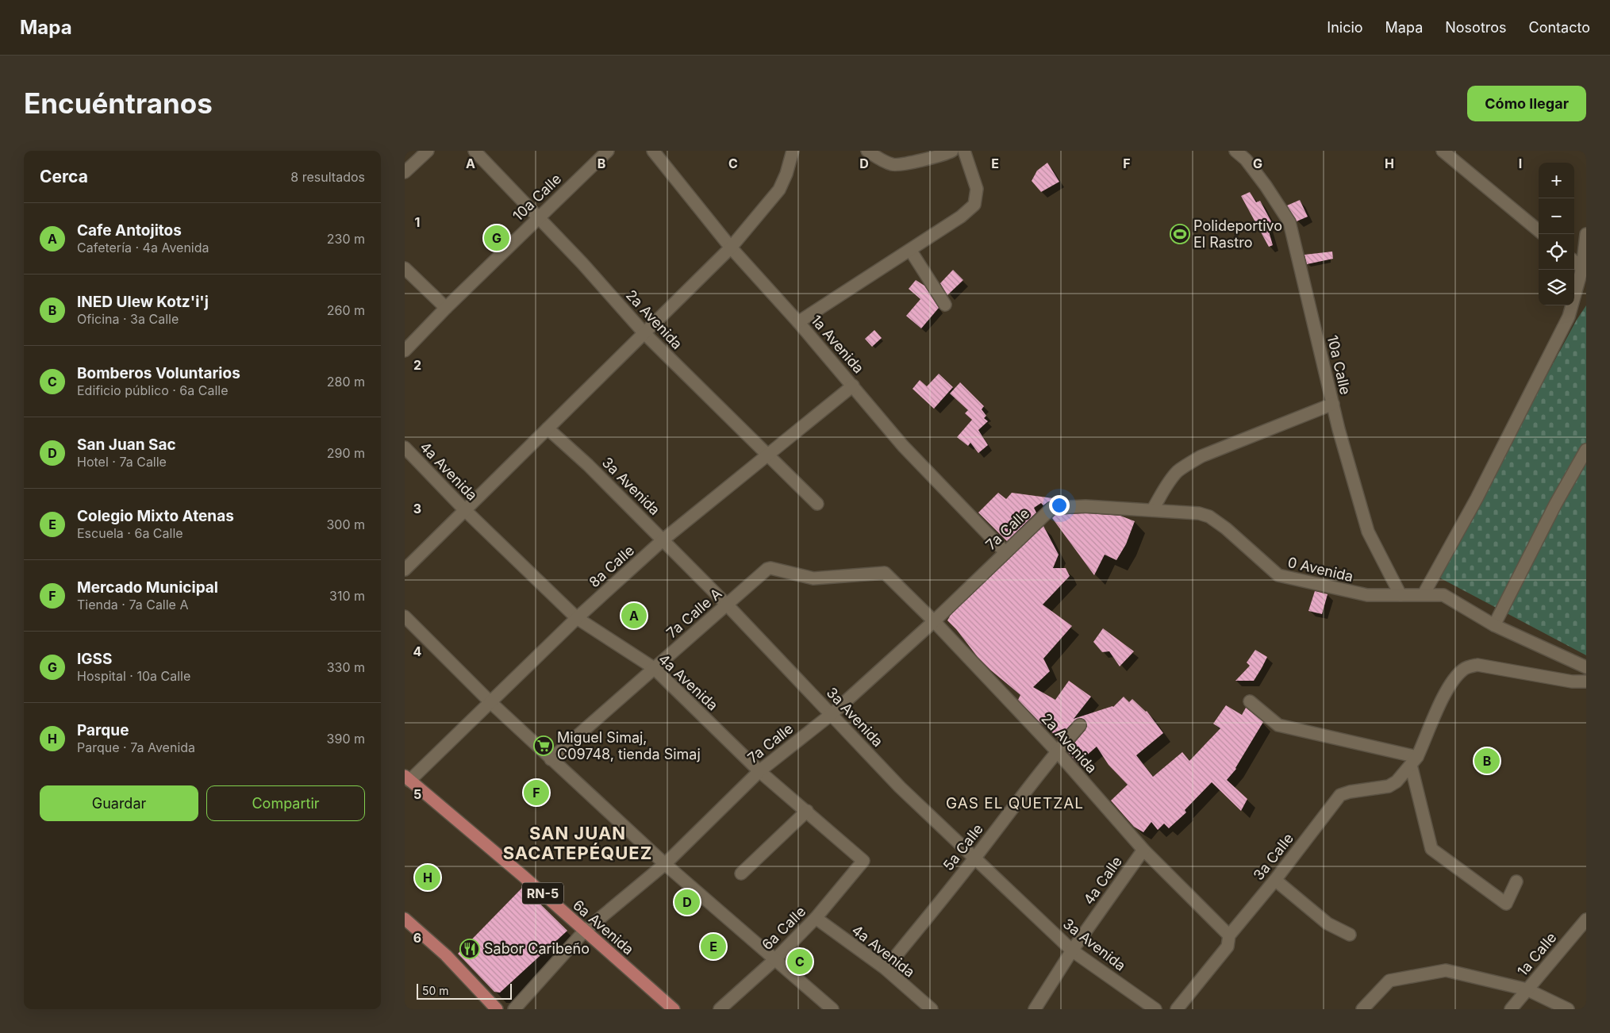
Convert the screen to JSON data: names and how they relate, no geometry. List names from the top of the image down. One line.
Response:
{"streets":{"main road":["RN-5","6a Avenida"],"street":["10a Calle","2a Avenida","1a Avenida","4a Avenida","3a Avenida","7a Calle","8a Calle","0 Avenida","7a Calle A","5a Calle","3a Calle","4a Calle","6a Calle","1a Calle"]},"crossings":[["10a Calle","2a Avenida"],["10a Calle","0 Avenida"],["2a Avenida","7a Calle"],["2a Avenida","8a Calle"],["2a Avenida","7a Calle A"],["2a Avenida","5a Calle"],["2a Avenida","3a Calle"],["2a Avenida","4a Calle"],["1a Avenida","7a Calle"],["1a Avenida","8a Calle"],["4a Avenida","7a Calle"],["4a Avenida","8a Calle"],["4a Avenida","7a Calle A"],["4a Avenida","5a Calle"],["4a Avenida","6a Calle"],["3a Avenida","7a Calle"],["3a Avenida","8a Calle"],["3a Avenida","7a Calle A"],["3a Avenida","5a Calle"],["3a Avenida","4a Calle"],["7a Calle","0 Avenida"],["7a Calle","6a Avenida"],["8a Calle","6a Avenida"]],"districts":["GAS EL QUETZAL","SAN JUAN SACATEPÉQUEZ"],"places":{"sports":["Polideportivo El Rastro"],"supermarket":["Miguel Simaj, C09748, tienda Simaj"],"restaurant":["Sabor Caribeño"]},"scale_bar":"50 m","page":{"header":"Mapa","nav":["Inicio","Mapa","Nosotros","Contacto"],"buttons":["Cómo llegar",["Guardar","Compartir"]],"title":"Encuéntranos","heading":["Cerca","8 resultados"],"map_buttons":["+","−"],"list":[{"mark":"A","name":"Cafe Antojitos","note":"Cafetería · 4a Avenida","value":"230 m"},{"mark":"B","name":"INED Ulew Kotz'i'j","note":"Oficina · 3a Calle","value":"260 m"},{"mark":"C","name":"Bomberos Voluntarios","note":"Edificio público · 6a Calle","value":"280 m"},{"mark":"D","name":"San Juan Sac","note":"Hotel · 7a Calle","value":"290 m"},{"mark":"E","name":"Colegio Mixto Atenas","note":"Escuela · 6a Calle","value":"300 m"},{"mark":"F","name":"Mercado Municipal","note":"Tienda · 7a Calle A","value":"310 m"},{"mark":"G","name":"IGSS","note":"Hospital · 10a Calle","value":"330 m"},{"mark":"H","name":"Parque","note":"Parque · 7a Avenida","value":"390 m"}],"pins":["G","A","B","F","H","D","E","C"],"scale":"50 m"},"grid":{"columns":["A","B","C","D","E","F","G","H","I"],"rows":["1","2","3","4","5","6"]}}
